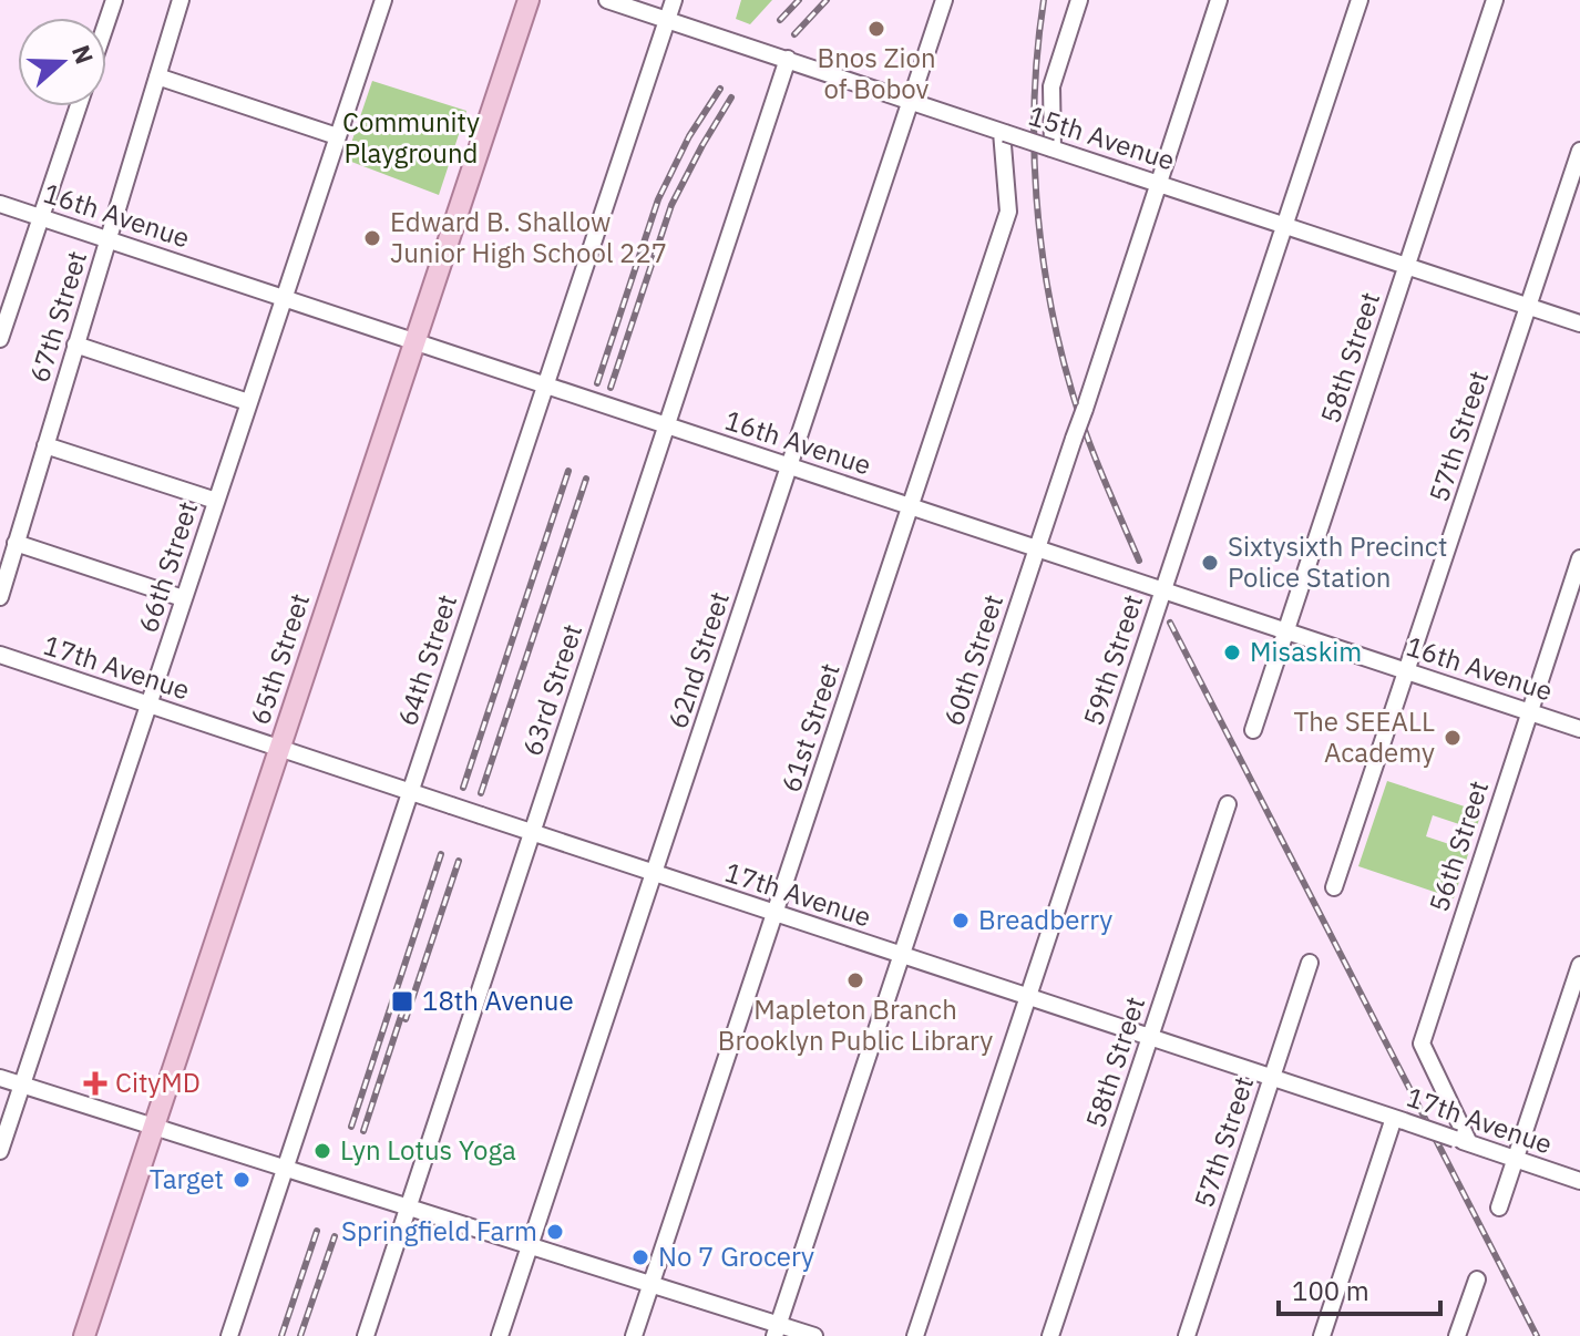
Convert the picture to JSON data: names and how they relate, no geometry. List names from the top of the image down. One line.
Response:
{"streets":{"main road":["65th Street"],"street":["15th Avenue","16th Avenue","67th Street","58th Street","57th Street","66th Street","64th Street","62nd Street","60th Street","59th Street","17th Avenue","63rd Street","61st Street","56th Street"]},"crossings":[["15th Avenue","58th Street"],["15th Avenue","57th Street"],["15th Avenue","64th Street"],["15th Avenue","62nd Street"],["15th Avenue","60th Street"],["15th Avenue","59th Street"],["15th Avenue","63rd Street"],["15th Avenue","61st Street"],["16th Avenue","67th Street"],["16th Avenue","58th Street"],["16th Avenue","57th Street"],["16th Avenue","66th Street"],["16th Avenue","65th Street"],["16th Avenue","64th Street"],["16th Avenue","62nd Street"],["16th Avenue","60th Street"],["16th Avenue","59th Street"],["16th Avenue","63rd Street"],["16th Avenue","61st Street"],["16th Avenue","56th Street"],["58th Street","17th Avenue"],["57th Street","17th Avenue"],["66th Street","17th Avenue"],["65th Street","17th Avenue"],["64th Street","17th Avenue"],["62nd Street","17th Avenue"],["60th Street","17th Avenue"],["59th Street","17th Avenue"],["17th Avenue","63rd Street"],["17th Avenue","61st Street"],["17th Avenue","56th Street"]],"parks":["Community Playground"],"places":{"other":["Bnos Zion of Bobov","Edward B. Shallow Junior High School 227","Sixtysixth Precinct Police Station","Misaskim","The SEEALL Academy","Breadberry","Mapleton Branch Brooklyn Public Library","Lyn Lotus Yoga","Target","Springfield Farm","No 7 Grocery"],"transit":["18th Avenue"],"health":["CityMD"]},"scale_bar":"100 m","north":"right"}
